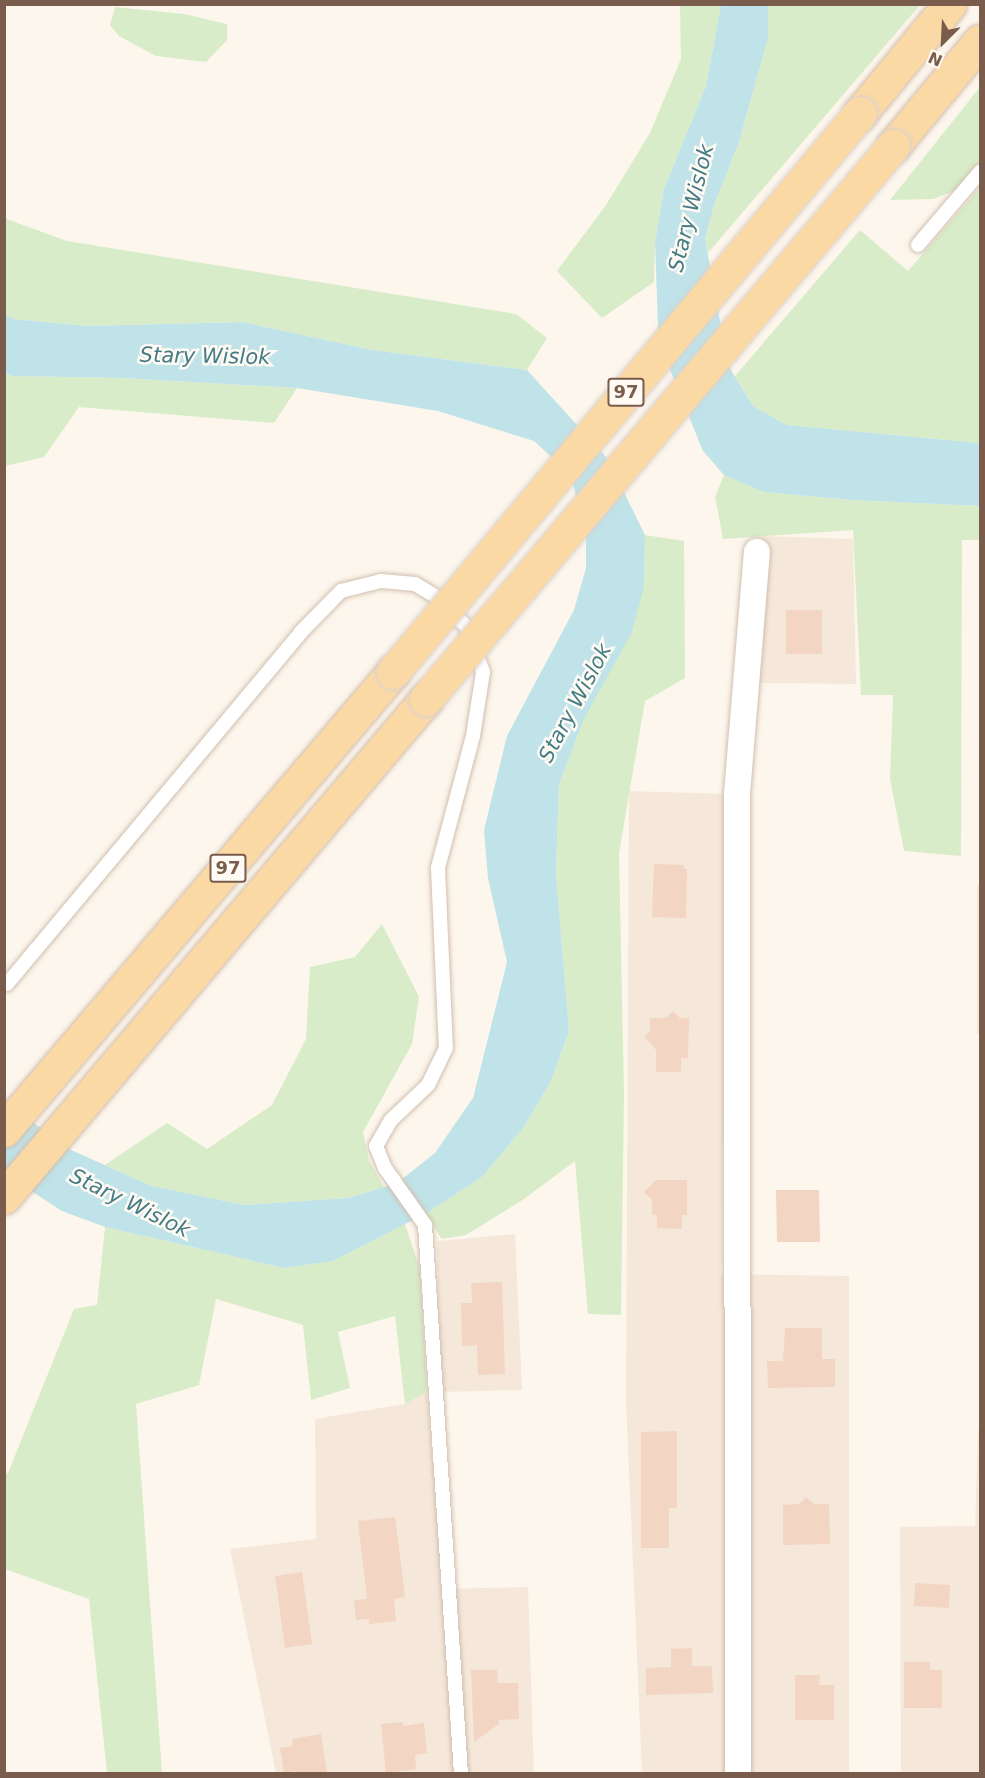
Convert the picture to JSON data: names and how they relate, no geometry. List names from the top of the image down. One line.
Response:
{"streets":{"main road":["97"]},"water":["Stary Wislok"],"north":"bottom left"}
